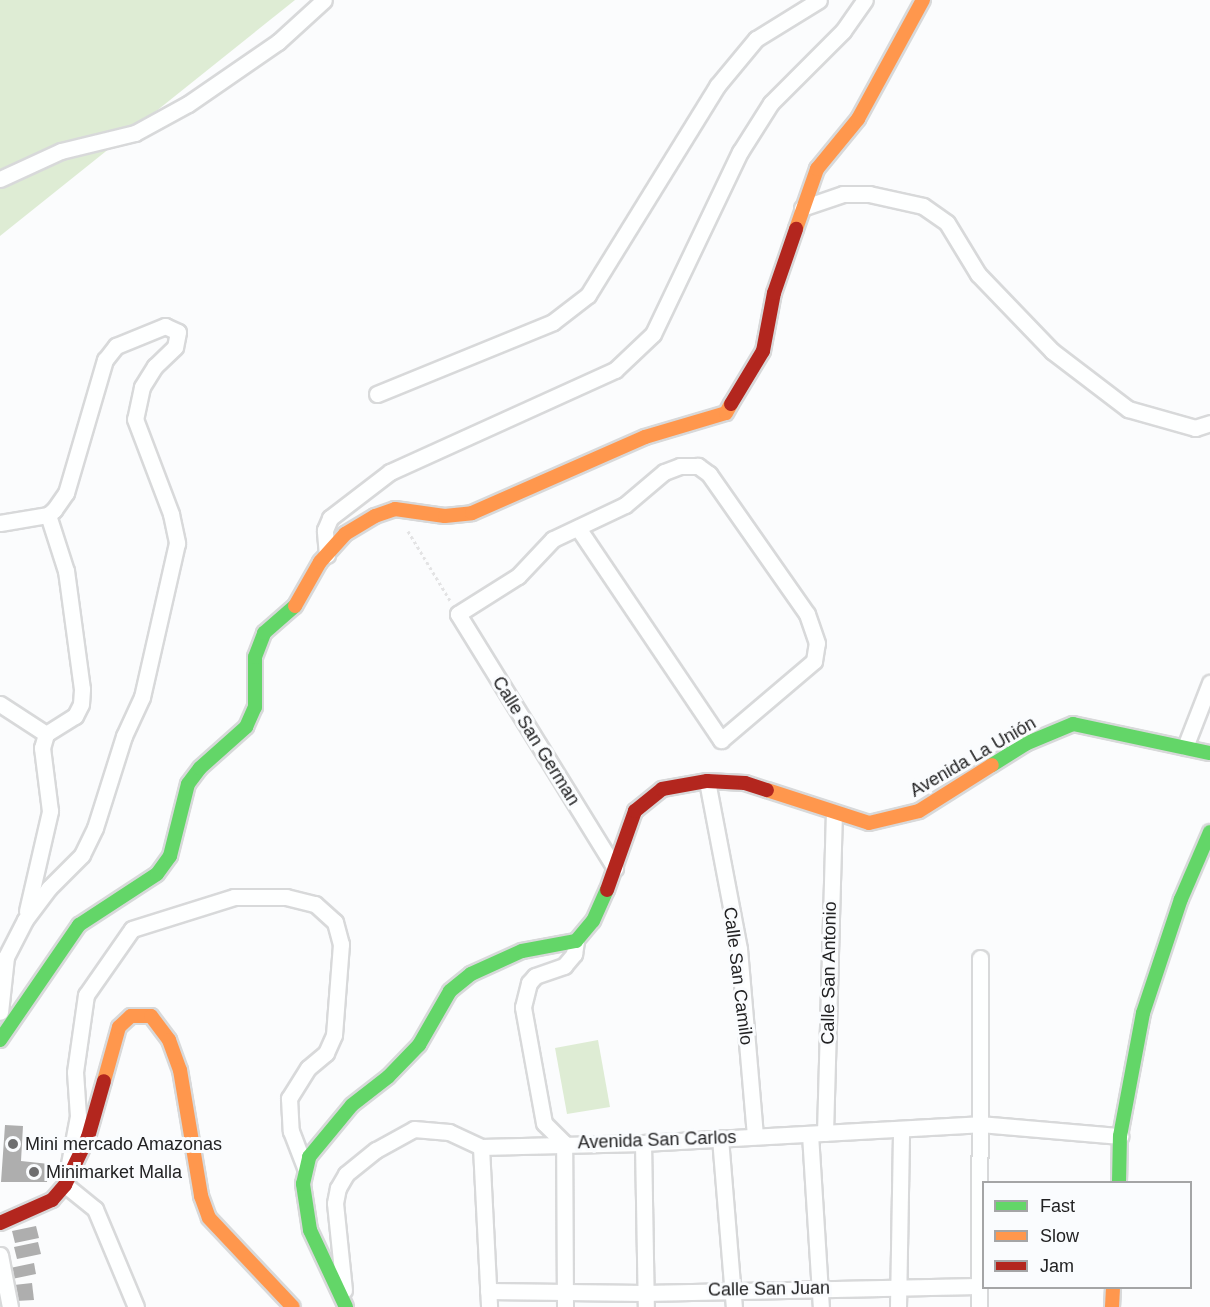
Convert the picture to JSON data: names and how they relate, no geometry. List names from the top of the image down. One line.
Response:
{"streets":{"main road":["Avenida La Unión"],"street":["Calle San German","Calle San Antonio","Calle San Camilo","Avenida San Carlos","Calle San Juan"]},"crossings":[["Calle San German","Avenida La Unión"],["Avenida La Unión","Calle San Antonio"],["Avenida La Unión","Calle San Camilo"],["Calle San Antonio","Avenida San Carlos"],["Calle San Camilo","Avenida San Carlos"]],"places":["Mini mercado Amazonas","Minimarket Malla"],"legend":["Fast","Slow","Jam"]}
